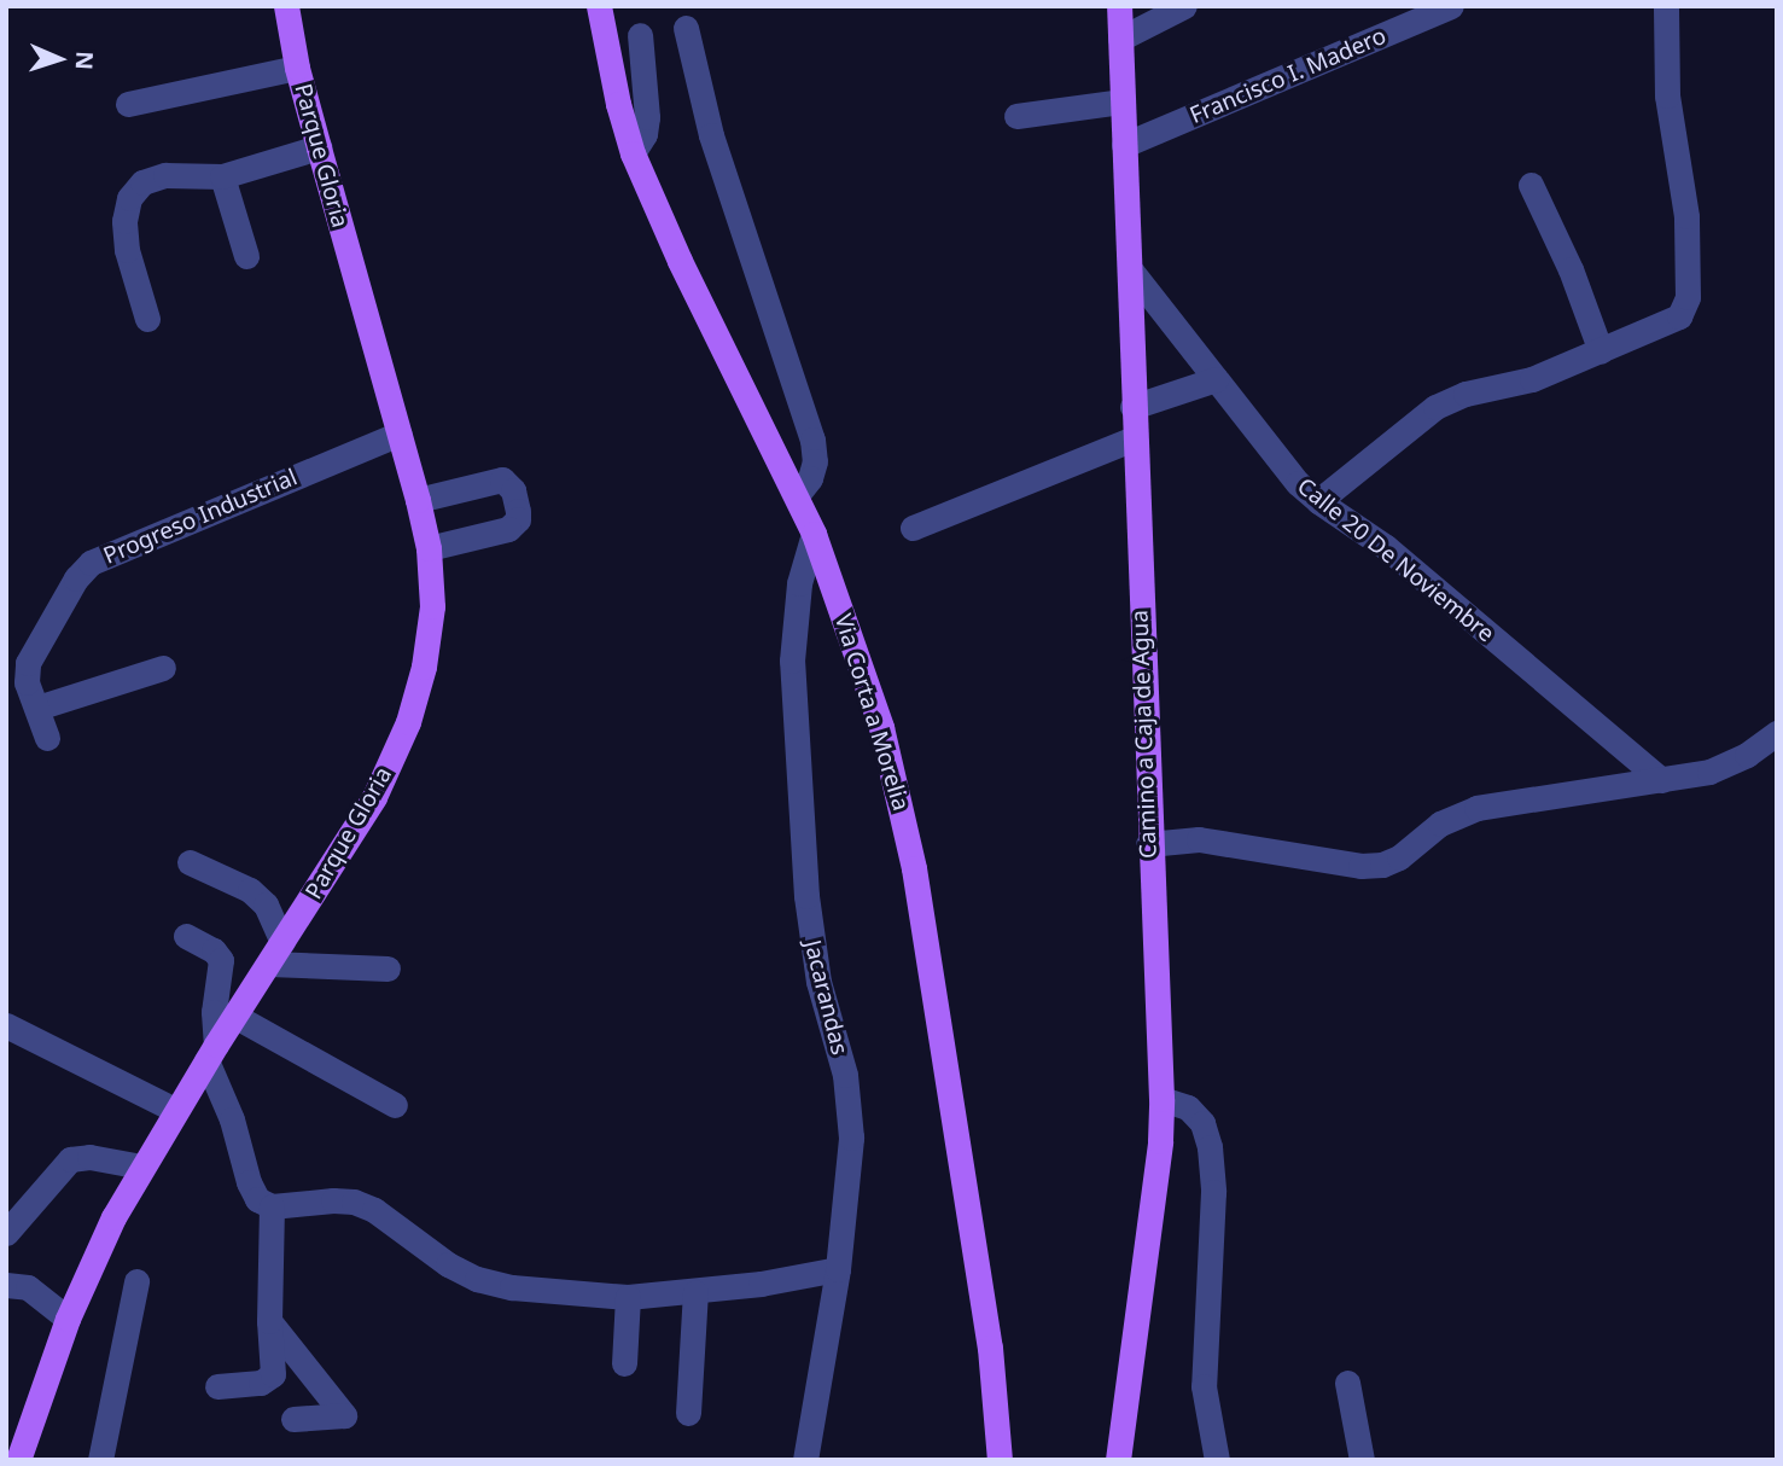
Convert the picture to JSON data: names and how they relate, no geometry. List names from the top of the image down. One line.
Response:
{"streets":{"main road":["Parque Gloria","Via Corta a Morelia","Camino a Caja de Agua"],"street":["Francisco I. Madero","Progreso Industrial","Calle 20 De Noviembre","Jacarandas"]},"crossings":[["Francisco I. Madero","Camino a Caja de Agua"],["Parque Gloria","Progreso Industrial"],["Calle 20 De Noviembre","Camino a Caja de Agua"],["Via Corta a Morelia","Jacarandas"]],"north":"right"}
